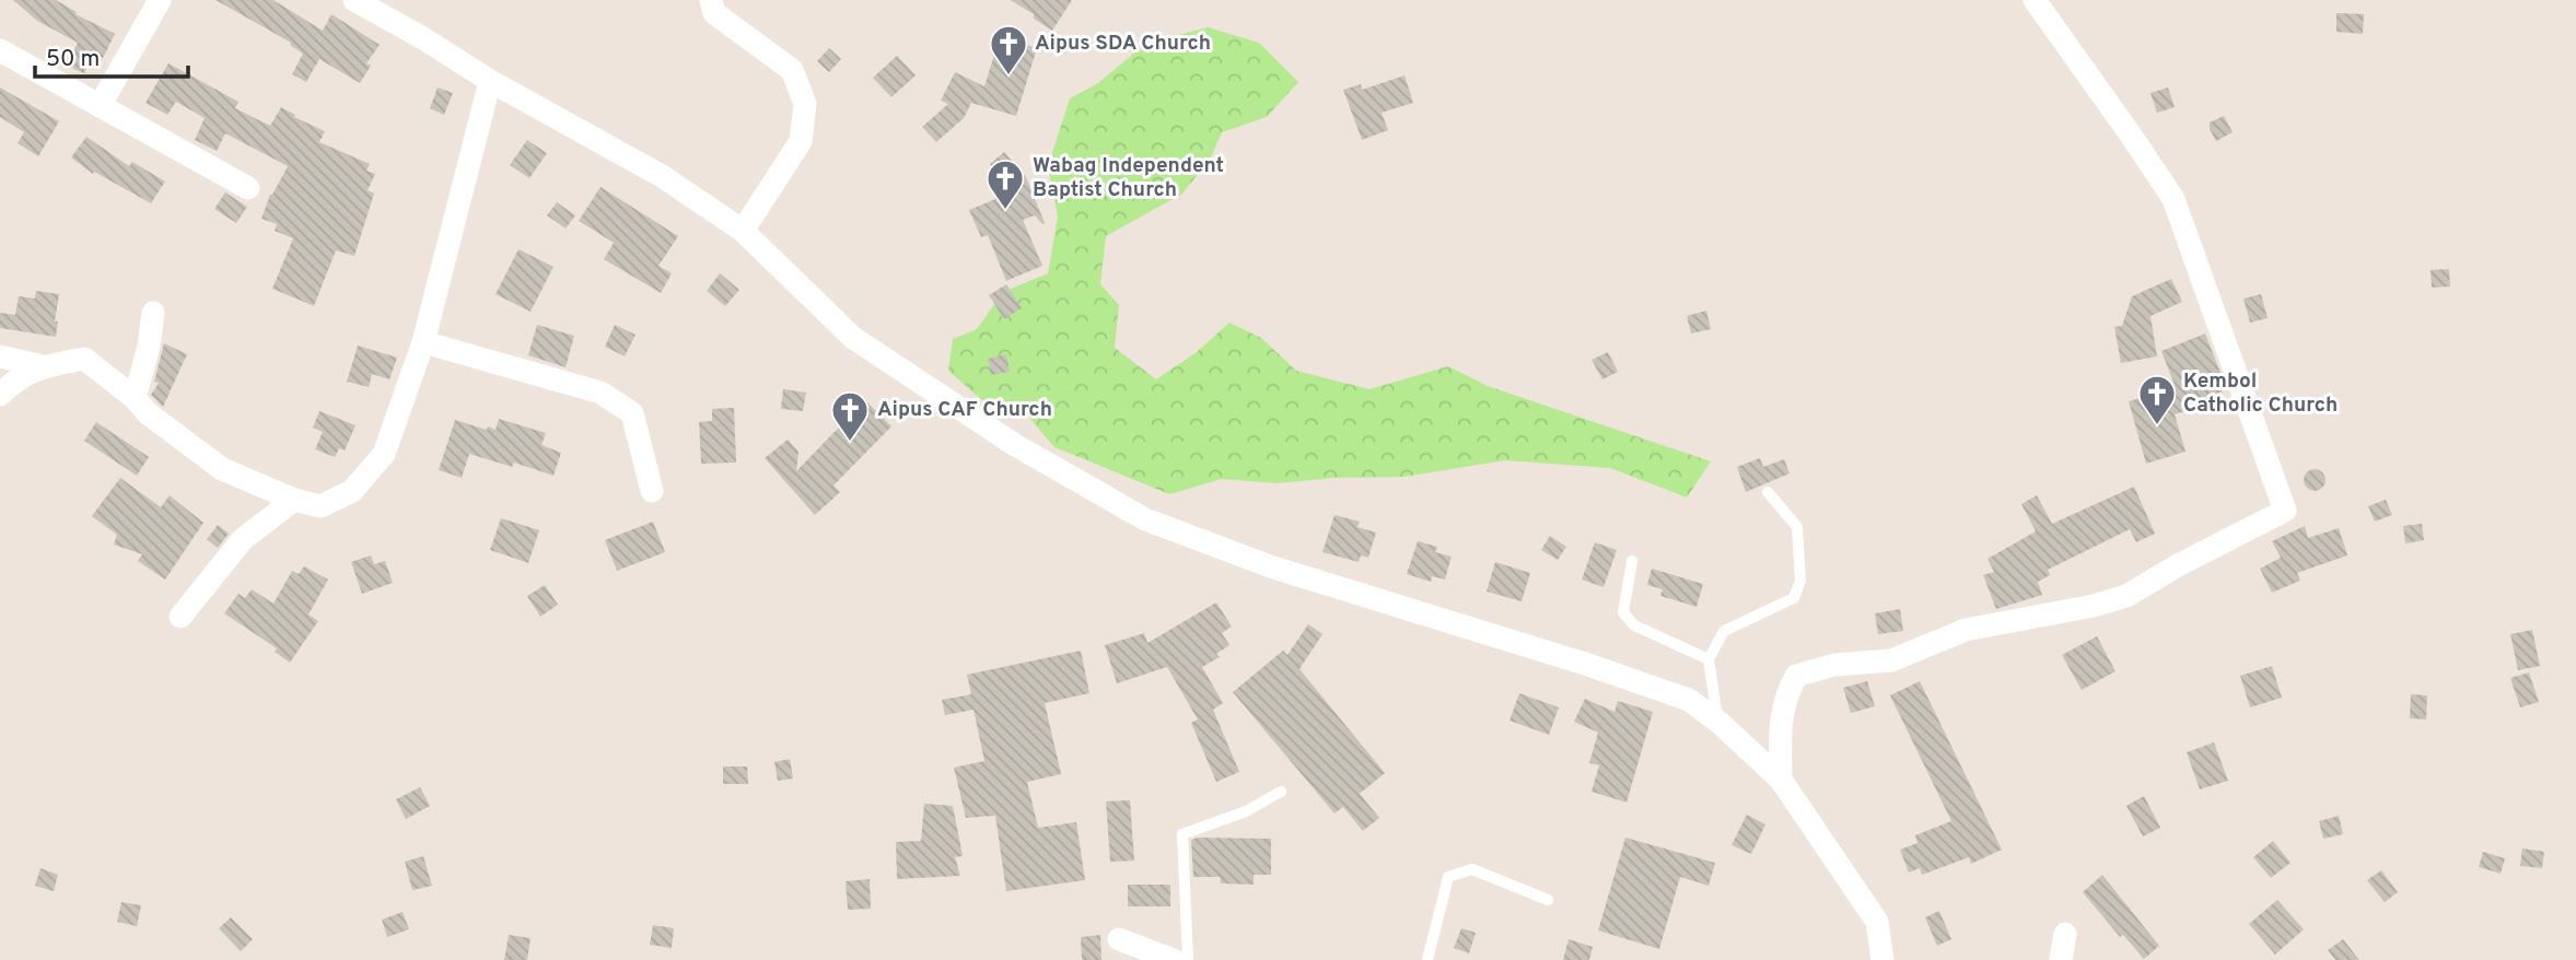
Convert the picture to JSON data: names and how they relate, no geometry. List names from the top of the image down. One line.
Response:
{"places":{"church":["Aipus SDA Church","Wabag Independent Baptist Church","Kembol Catholic Church","Aipus CAF Church"]},"scale_bar":"50 m"}
